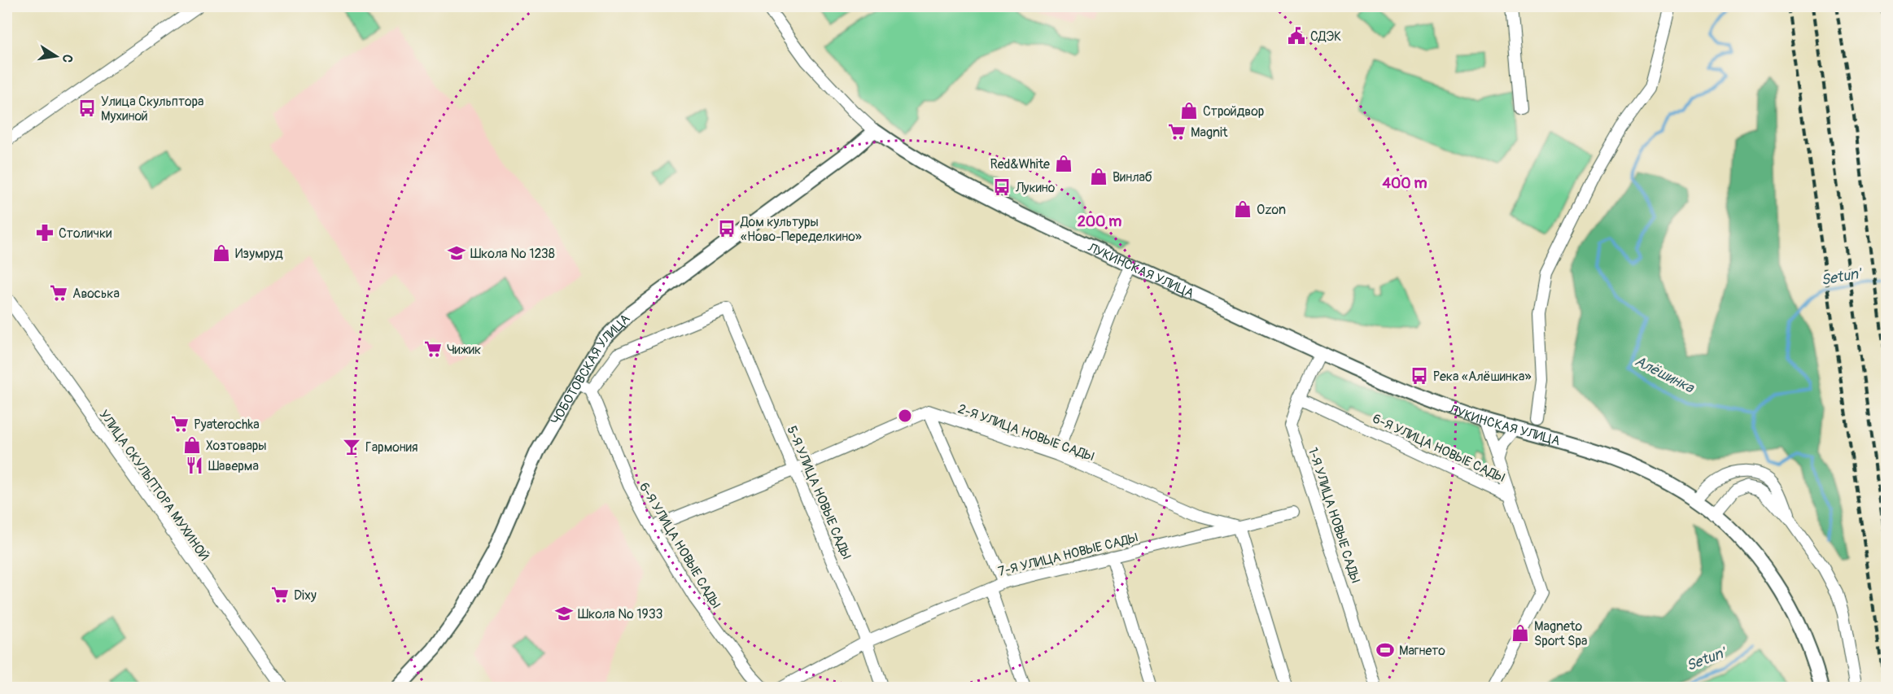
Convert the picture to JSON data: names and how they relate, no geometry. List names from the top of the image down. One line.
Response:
{"streets":{"main road":["ЛУКИНСКАЯ УЛИЦА","ЧОБОТОВСКАЯ УЛИЦА"],"street":["2-Я УЛИЦА НОВЫЕ САДЫ","6-Я УЛИЦА НОВЫЕ САДЫ","УЛИЦА СКУЛЬПТОРА МУХИНОЙ","5-Я УЛИЦА НОВЫЕ САДЫ","1-Я УЛИЦА НОВЫЕ САДЫ","7-Я УЛИЦА НОВЫЕ САДЫ"]},"crossings":[["ЛУКИНСКАЯ УЛИЦА","ЧОБОТОВСКАЯ УЛИЦА"],["ЛУКИНСКАЯ УЛИЦА","1-Я УЛИЦА НОВЫЕ САДЫ"],["2-Я УЛИЦА НОВЫЕ САДЫ","7-Я УЛИЦА НОВЫЕ САДЫ"],["6-Я УЛИЦА НОВЫЕ САДЫ","5-Я УЛИЦА НОВЫЕ САДЫ"],["6-Я УЛИЦА НОВЫЕ САДЫ","1-Я УЛИЦА НОВЫЕ САДЫ"],["5-Я УЛИЦА НОВЫЕ САДЫ","7-Я УЛИЦА НОВЫЕ САДЫ"]],"water":["Setun'","Алёшинка"],"places":{"public building":["СДЭК"],"bus stop":["Улица Скульптора Мухиной","Лукино","Дом культуры «Ново-Переделкино»","Река «Алёшинка»"],"shop":["Стройдвор","Red&White","Винлаб","Ozon","Изумруд","Хозтовары","Magneto Sport Spa"],"supermarket":["Magnit","Авоська","Чижик","Pyaterochka","Dixy"],"pharmacy":["Столички"],"school or university":["Школа № 1238","Школа № 1933"],"bar":["Гармония"],"restaurant":["Шаверма"],"sports":["Магнето"]},"north":"right","rings":["400 m","200 m"]}
